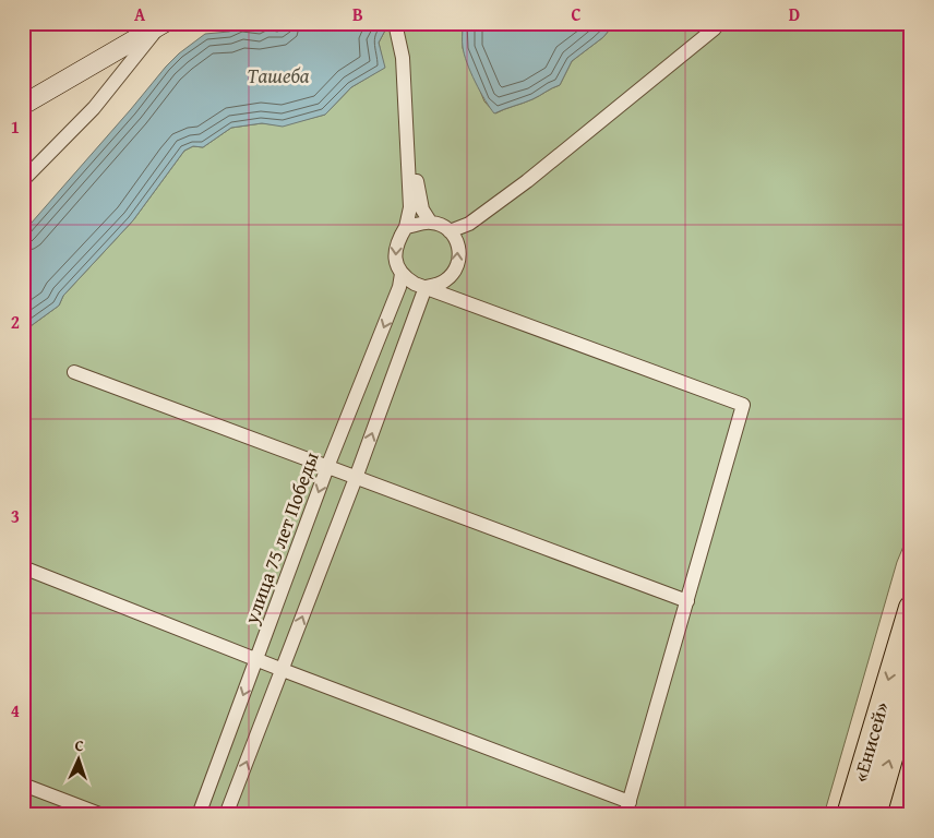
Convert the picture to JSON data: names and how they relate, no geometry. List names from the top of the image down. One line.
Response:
{"streets":{"highway":["«Енисей»"],"street":["улица 75 лет Победы"]},"water":["Ташеба"],"north":"top","grid":{"columns":["A","B","C","D"],"rows":["1","2","3","4"]}}
